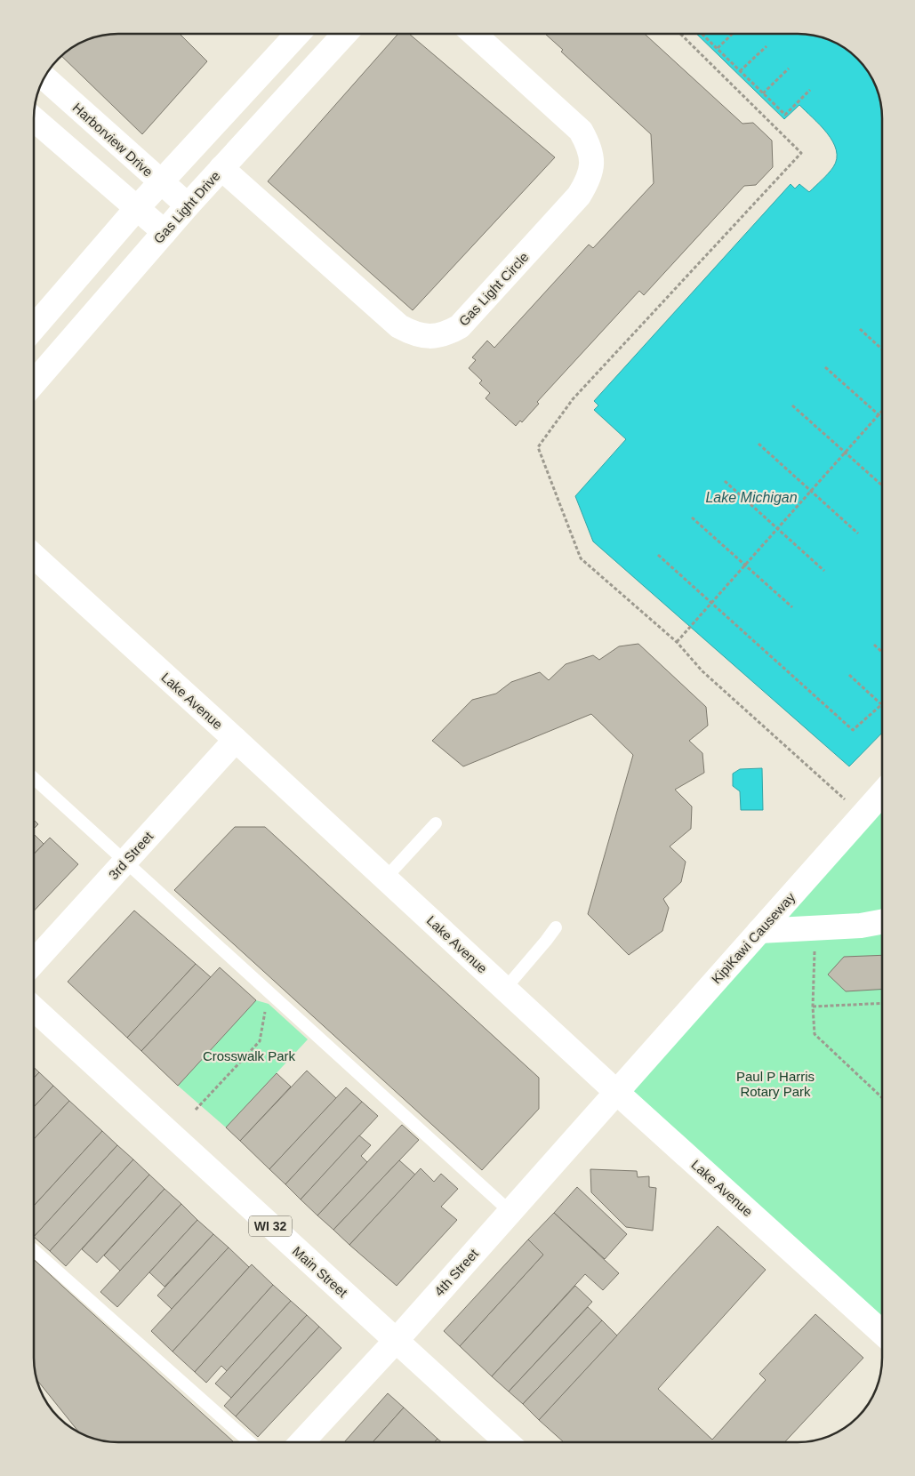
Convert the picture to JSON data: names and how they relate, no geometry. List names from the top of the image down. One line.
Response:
{"streets":{"street":["Harborview Drive","Gas Light Drive","Gas Light Circle","Lake Avenue","3rd Street","KipiKawi Causeway","WI 32","Main Street","4th Street"]},"crossings":[["Harborview Drive","Gas Light Drive"],["Gas Light Drive","Gas Light Circle"],["Lake Avenue","3rd Street"],["Lake Avenue","KipiKawi Causeway"],["Lake Avenue","4th Street"],["KipiKawi Causeway","4th Street"],["Main Street","4th Street"]],"water":["Lake Michigan"],"parks":["Crosswalk Park","Paul P Harris Rotary Park"]}
